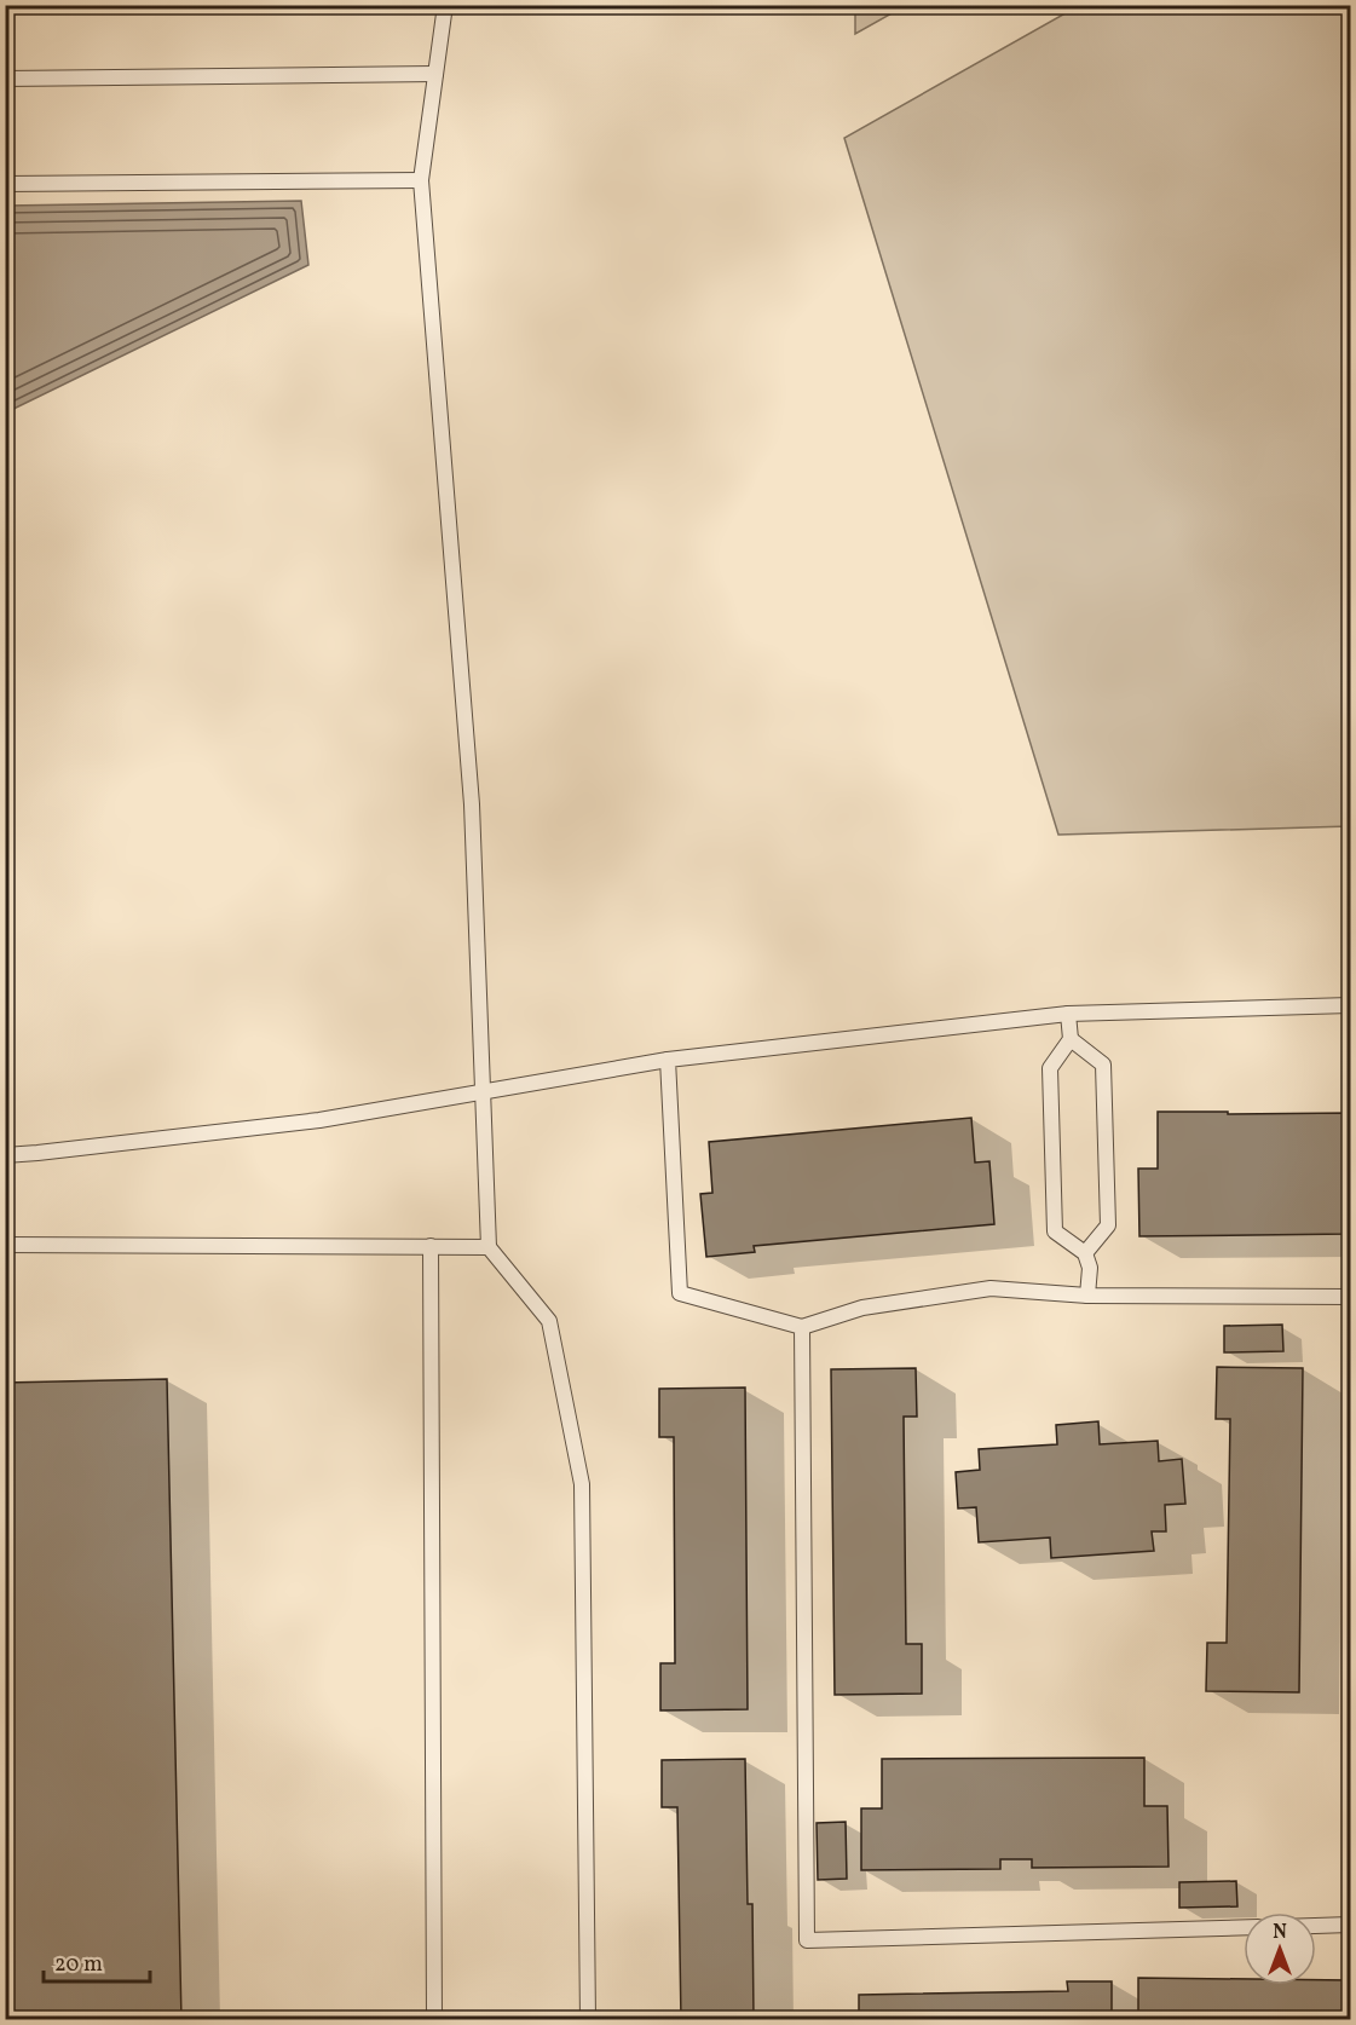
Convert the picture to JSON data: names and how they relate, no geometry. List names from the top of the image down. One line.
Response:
{"scale_bar":"20 m","north":"top"}
